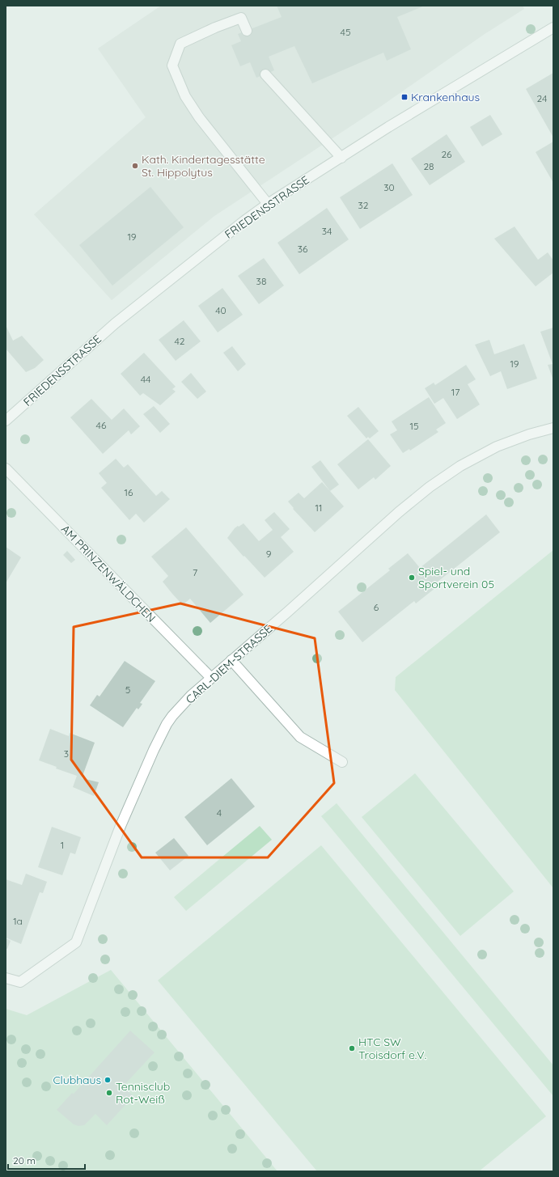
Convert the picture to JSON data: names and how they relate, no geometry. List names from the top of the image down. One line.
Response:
{"streets":{"street":["FRIEDENSSTRASSE","AM PRINZENWÄLDCHEN","CARL-DIEM-STRASSE"]},"crossings":[["AM PRINZENWÄLDCHEN","CARL-DIEM-STRASSE"]],"places":{"transit":["Krankenhaus"],"other":["Kath. Kindertagesstätte St. Hippolytus","Spiel- und Sportverein 05","HTC SW Troisdorf e.V.","Clubhaus","Tennisclub Rot-Weiß"]},"house_numbers":["45","24","26","28","30","32","34","19","36","38","40","42","19","44","17","46","15","16","11","9","7","6","5","3","4","1","1a"],"scale_bar":"20 m"}
